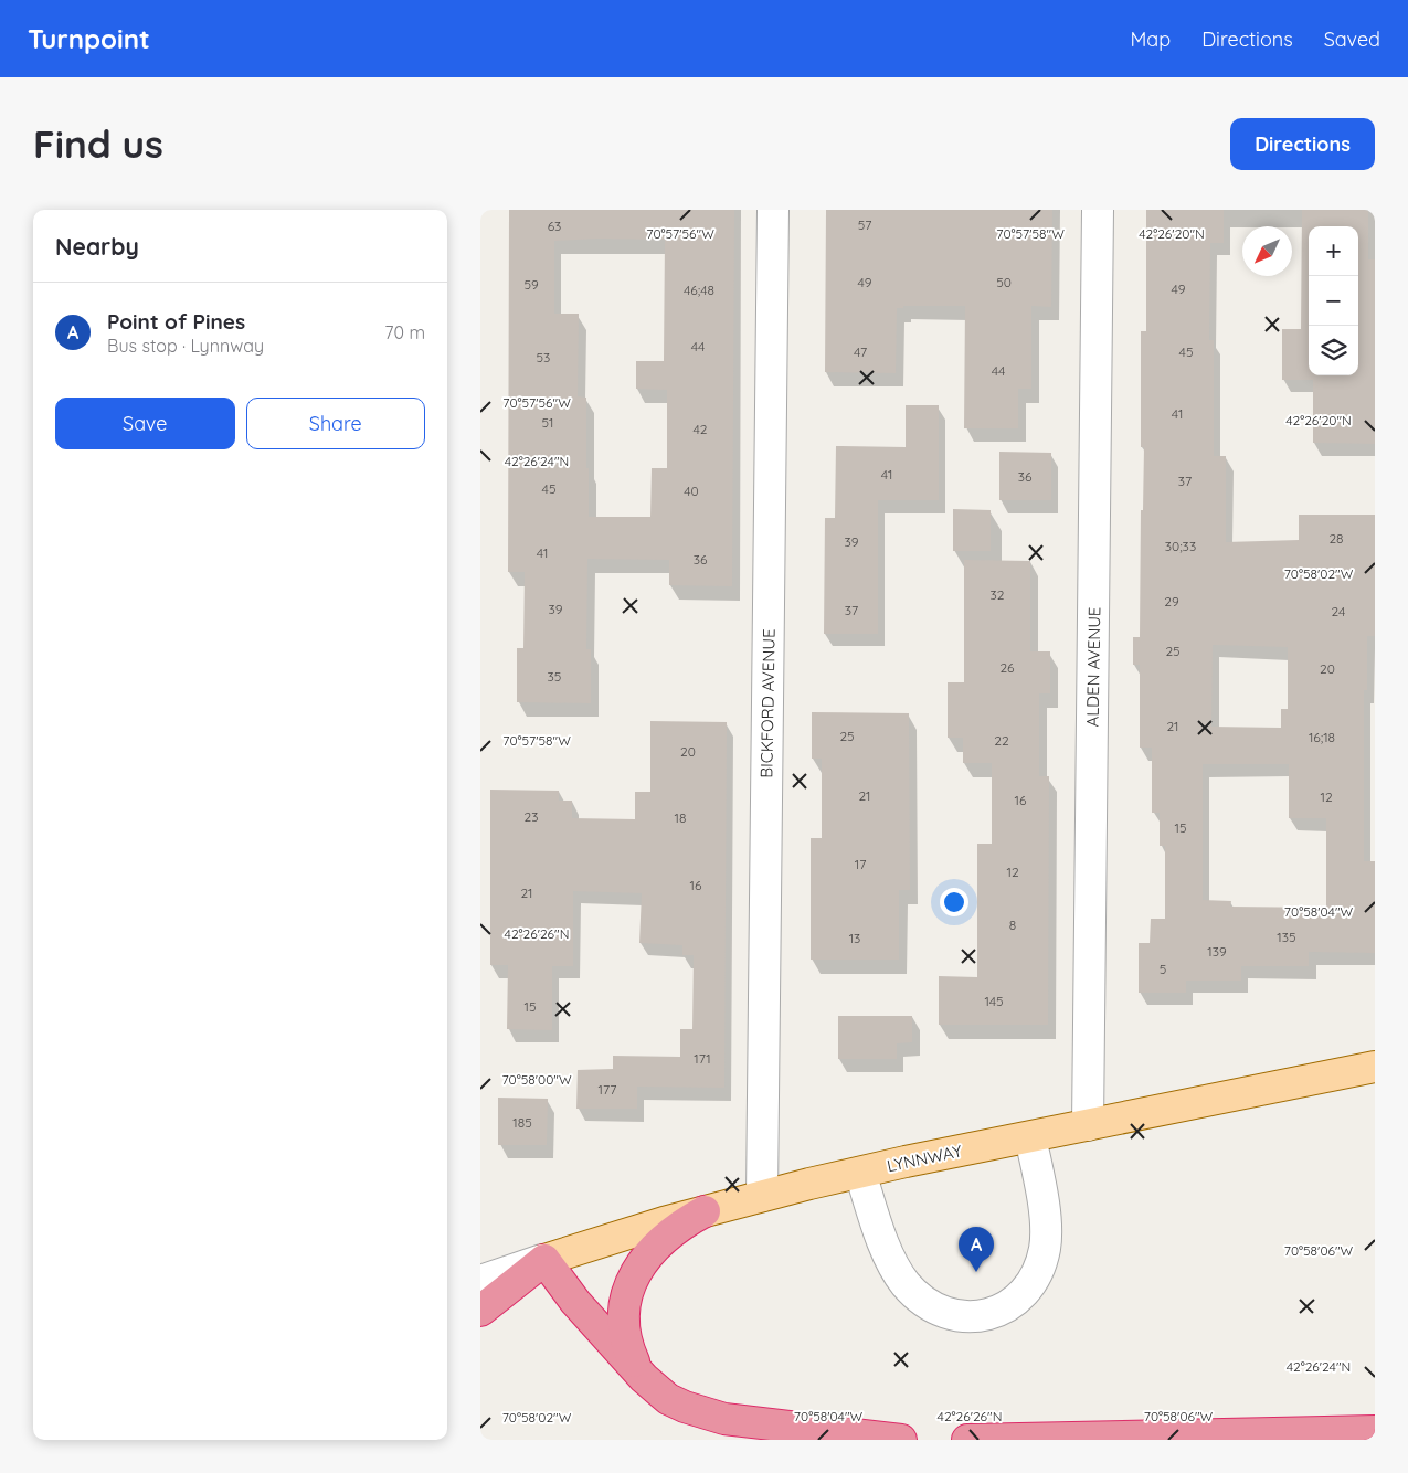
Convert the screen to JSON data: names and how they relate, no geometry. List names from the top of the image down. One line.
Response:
{"streets":{"main road":["LYNNWAY"],"street":["ALDEN AVENUE","BICKFORD AVENUE"]},"crossings":[["ALDEN AVENUE","LYNNWAY"],["BICKFORD AVENUE","LYNNWAY"]],"house_numbers":["57","63","49","50","59","49","46;48","44","47","45","53","44","41","51","42","41","36","37","45","40","28","39","30;33","41","36","32","29","39","37","24","25","26","20","35","21","25","16;18","22","20","21","12","16","23","18","15","17","12","16","21","8","135","13","139","5","145","15","171","177","185"],"north":"bottom left","page":{"header":"Turnpoint","nav":["Map","Directions","Saved"],"buttons":["Directions",["Save","Share"]],"title":"Find us","heading":"Nearby","map_buttons":["+","−"],"list":[{"mark":"A","name":"Point of Pines","note":"Bus stop · Lynnway","value":"70 m"}],"pins":"A"},"coordinates":["70°57'56\"W","70°57'58\"W","42°26'20\"N","42°26'24\"N","70°58'02\"W","70°58'04\"W","42°26'26\"N","70°58'00\"W","70°58'06\"W"]}
